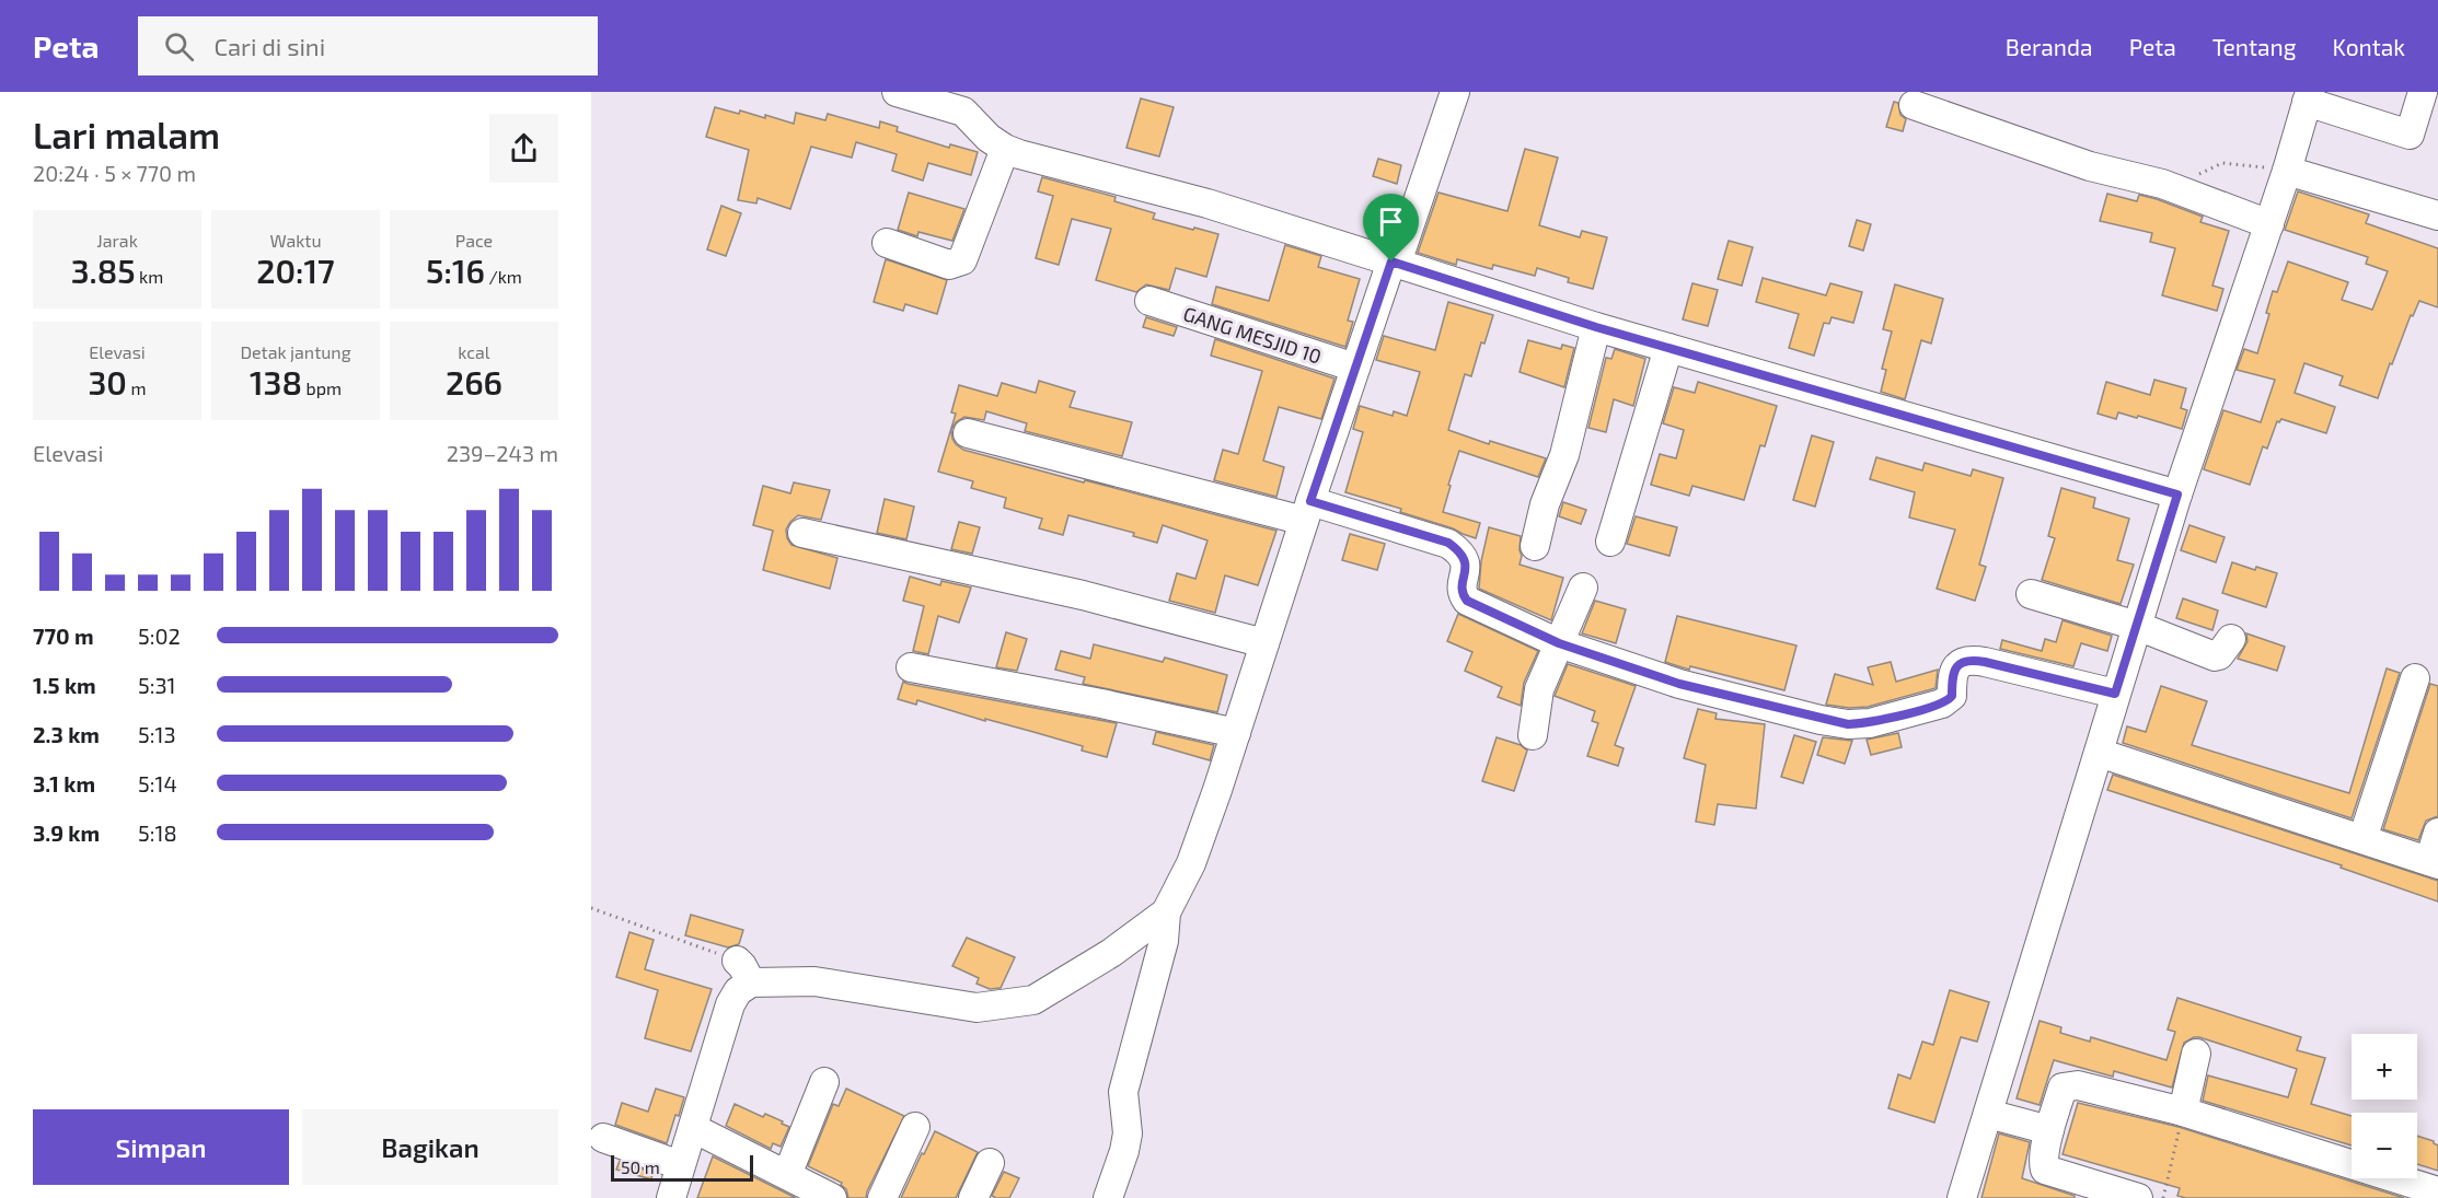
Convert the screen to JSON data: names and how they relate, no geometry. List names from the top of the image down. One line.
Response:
{"streets":{"street":["GANG MESJID 10"]},"scale_bar":"50 m","page":{"header":"Peta","search":"Cari di sini","nav":["Beranda","Peta","Tentang","Kontak"],"heading":["Lari malam","20:24 · 5 × 770 m"],"stats":[["Jarak","3.85 km"],["Waktu","20:17"],["Pace","5:16 /km"],["Elevasi","30 m"],["Detak jantung","138 bpm"],["kcal","266"]],"chart":["Elevasi","239–243 m"],"list":[{"name":"770 m","note":"5:02"},{"name":"1.5 km","note":"5:31"},{"name":"2.3 km","note":"5:13"},{"name":"3.1 km","note":"5:14"},{"name":"3.9 km","note":"5:18"}],"map_buttons":["+","−"],"buttons":["Simpan","Bagikan"],"scale":"50 m"}}
